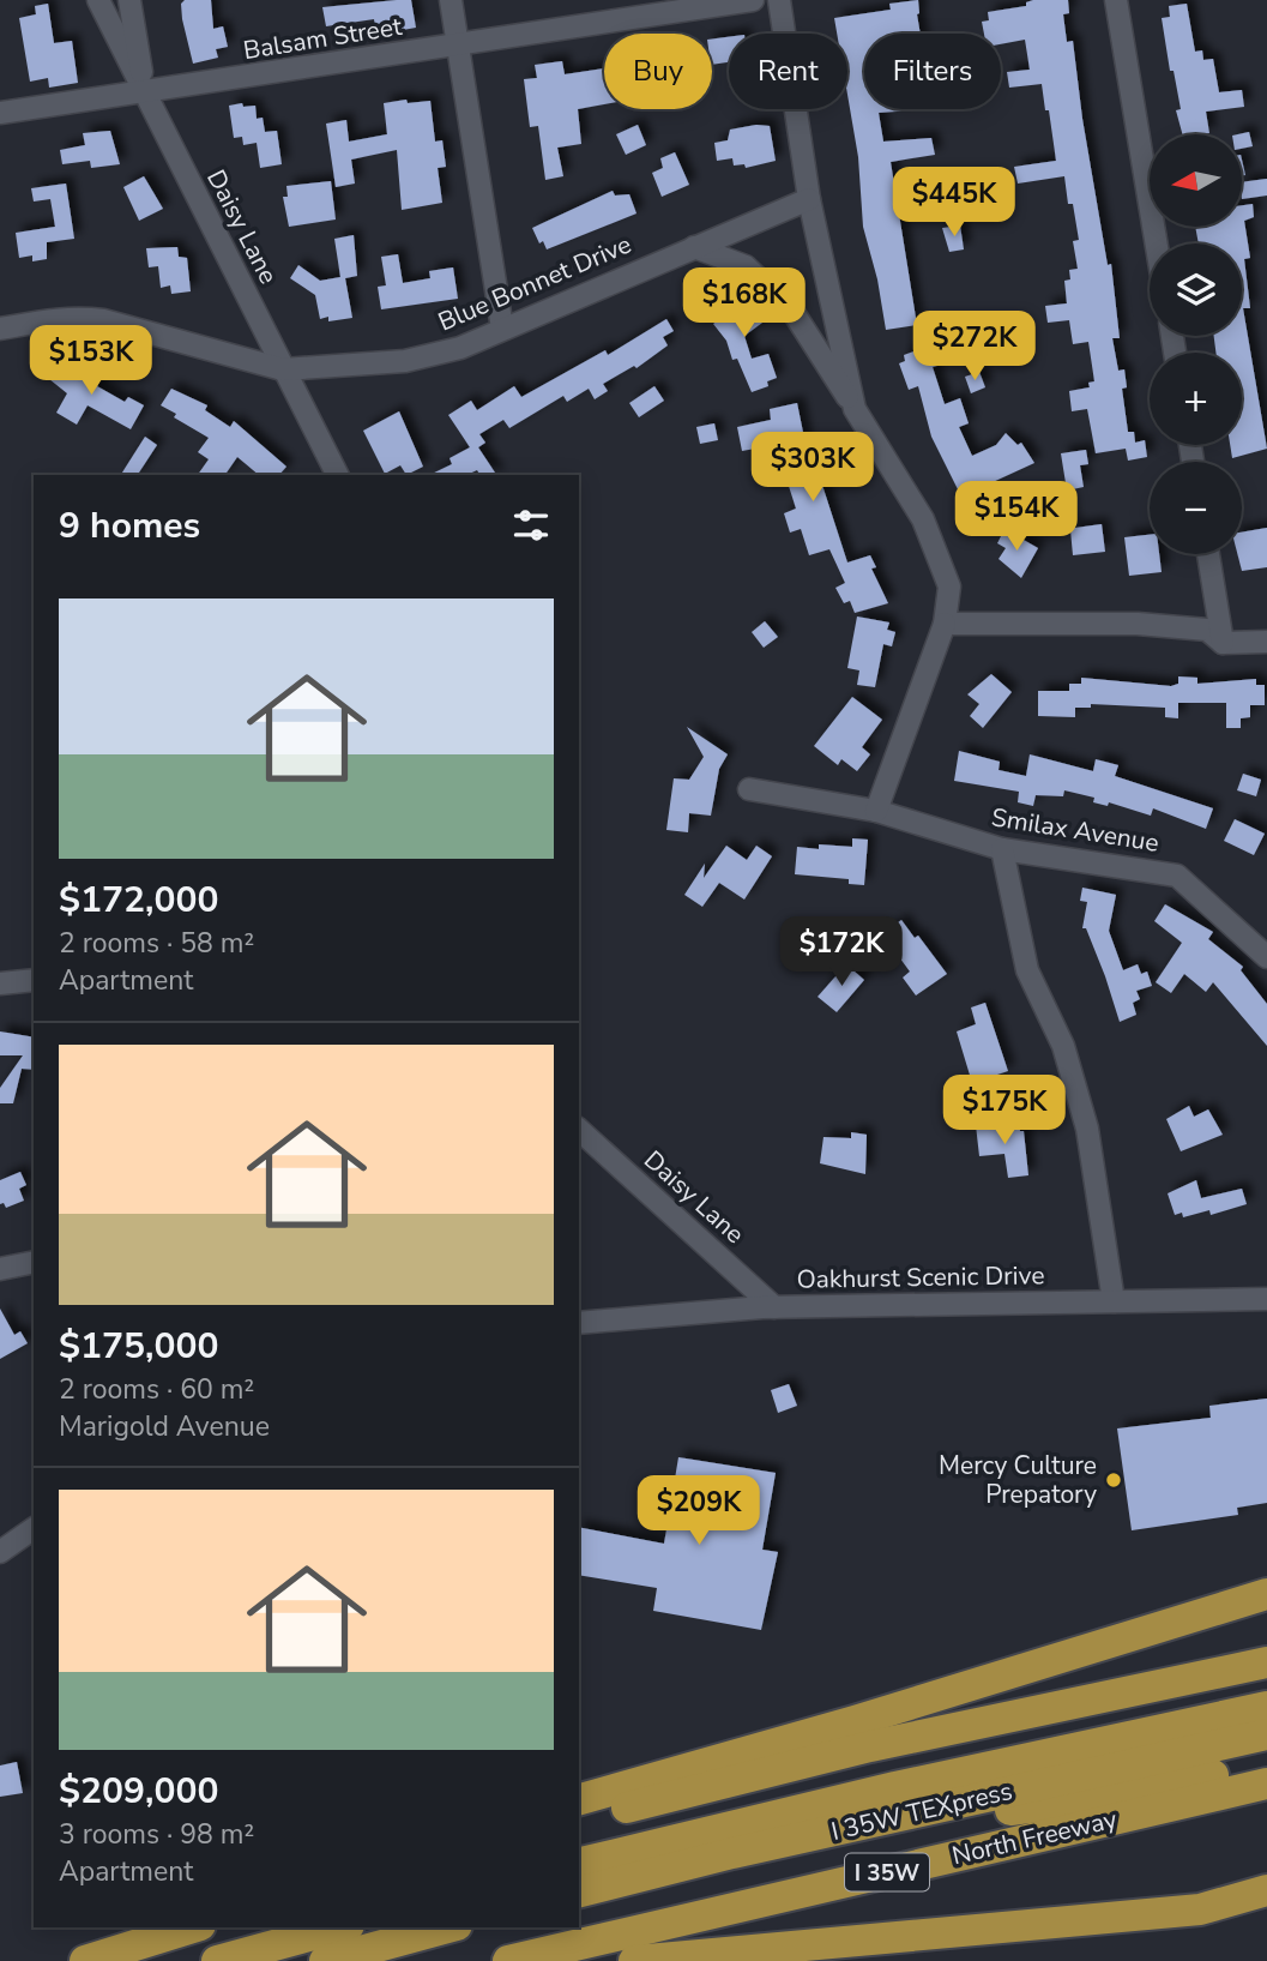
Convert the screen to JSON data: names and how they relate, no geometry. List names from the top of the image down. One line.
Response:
{"streets":{"highway":["I 35W TEXpress","North Freeway","I 35W"],"street":["Balsam Street","Daisy Lane","Blue Bonnet Drive","Smilax Avenue","Oakhurst Scenic Drive"]},"crossings":[["Balsam Street","Daisy Lane"],["Daisy Lane","Blue Bonnet Drive"],["Daisy Lane","Oakhurst Scenic Drive"]],"places":["Mercy Culture Prepatory"],"north":"left","page":{"chip":["Buy","Rent","Filters"],"map_buttons":["+","−"],"price":["$445K","$168K","$272K","$153K","$303K","$154K","$172K","$175K","$209K"],"heading":"9 homes","list":[{"name":"$172,000","note":"2 rooms · 58 m² · Apartment"},{"name":"$175,000","note":"2 rooms · 60 m² · Marigold Avenue"},{"name":"$209,000","note":"3 rooms · 98 m² · Apartment"}]}}
